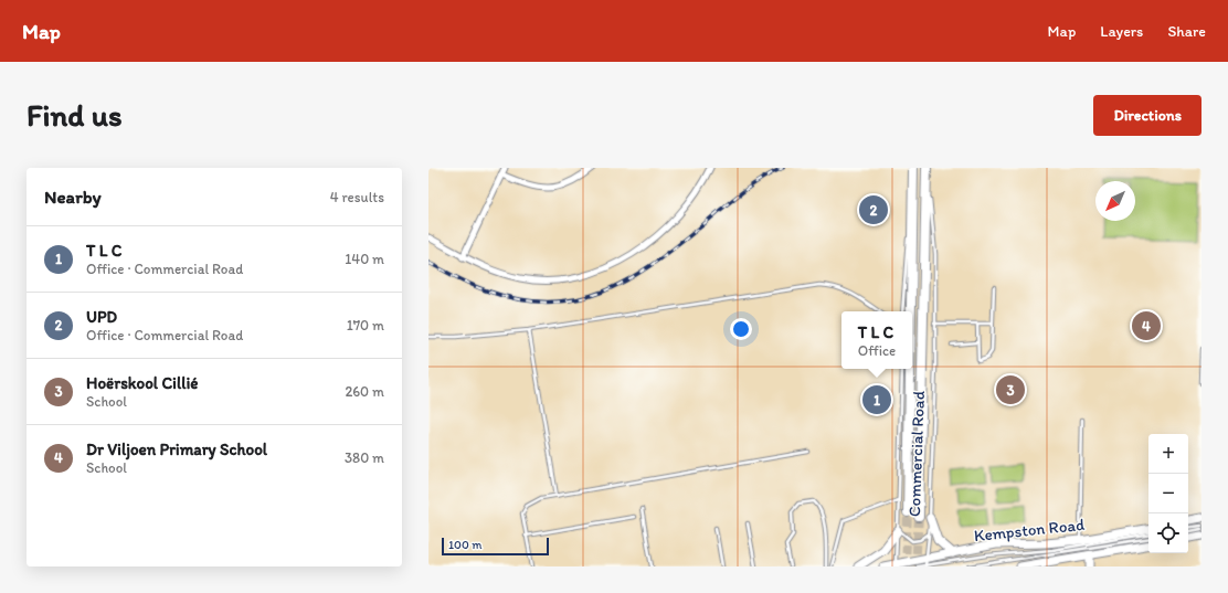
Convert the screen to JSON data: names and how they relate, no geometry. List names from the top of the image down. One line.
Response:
{"streets":{"main road":["Commercial Road","Kempston Road"]},"crossings":[["Commercial Road","Kempston Road"]],"scale_bar":"100 m","north":"bottom left","page":{"header":"Map","nav":["Map","Layers","Share"],"buttons":"Directions","title":"Find us","heading":["Nearby","4 results"],"pins":["2","4","3","1"],"list":[{"mark":"1","name":"T L C","note":"Office · Commercial Road","value":"140 m"},{"mark":"2","name":"UPD","note":"Office · Commercial Road","value":"170 m"},{"mark":"3","name":"Hoërskool Cillié","note":"School","value":"260 m"},{"mark":"4","name":"Dr Viljoen Primary School","note":"School","value":"380 m"}],"popup":["T L C","Office"],"map_buttons":["+","−"],"scale":"100 m"}}
